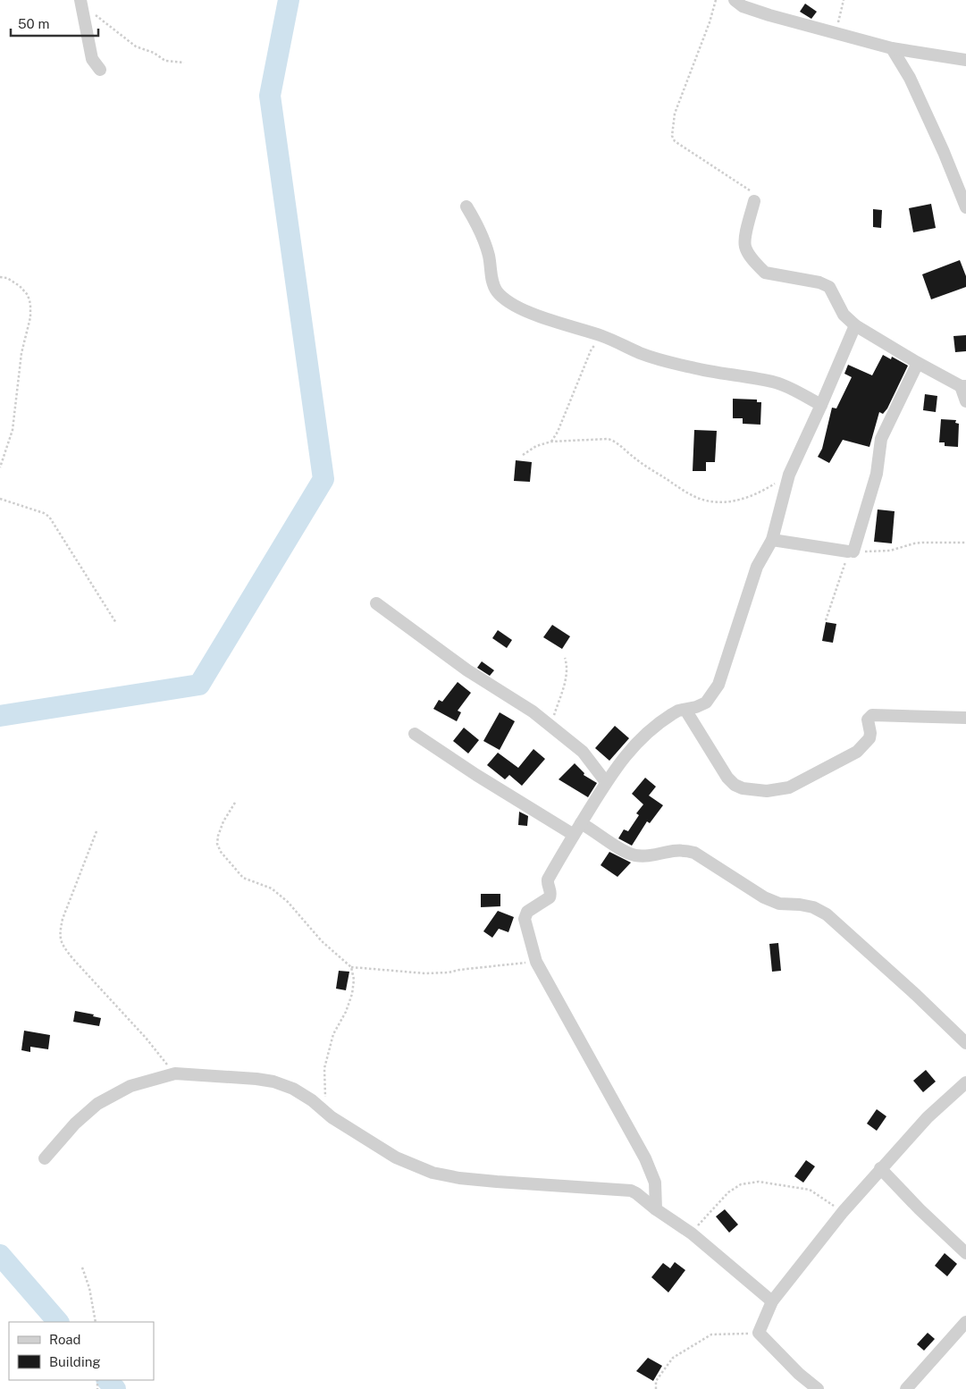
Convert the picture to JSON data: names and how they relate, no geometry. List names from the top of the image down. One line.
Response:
{"legend":["Road","Building"],"scale_bar":"50 m"}
